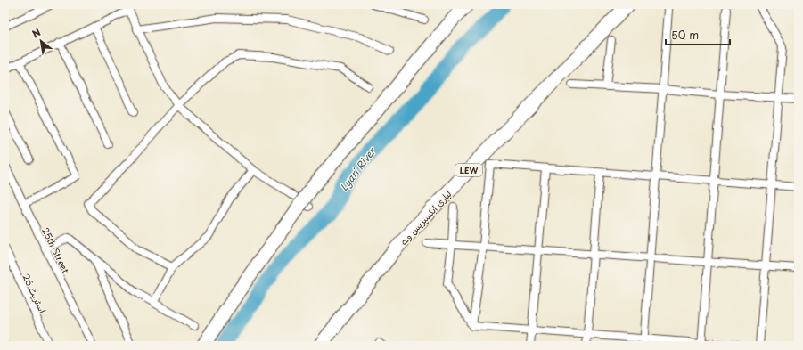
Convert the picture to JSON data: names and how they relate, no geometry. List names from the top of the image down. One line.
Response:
{"streets":{"highway":["LEW","لیاری ایکسپریس وے"],"street":["25th Street","اسٹریٹ 26"]},"water":["Lyari River"],"scale_bar":"50 m","north":"top left"}
